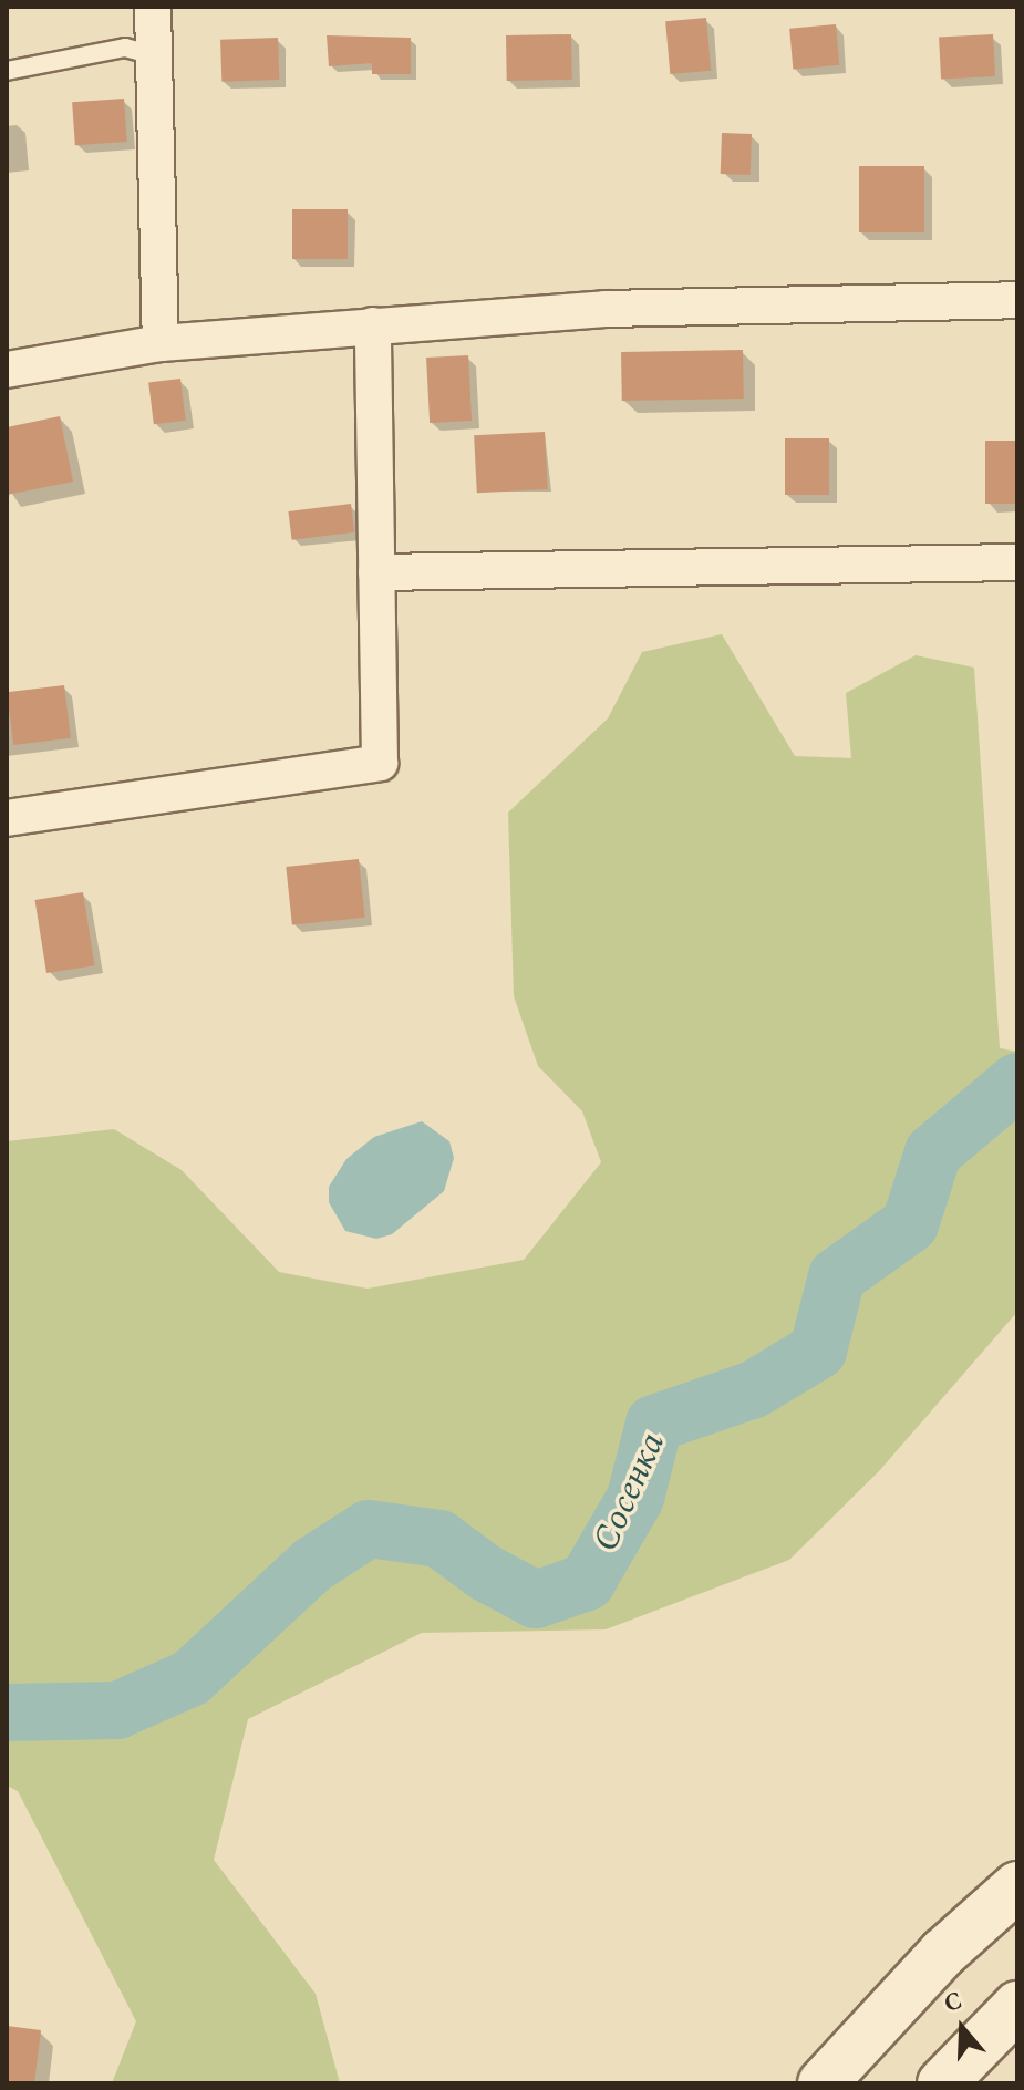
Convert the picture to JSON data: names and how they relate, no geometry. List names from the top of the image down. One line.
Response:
{"water":["Сосенка"],"north":"top"}
